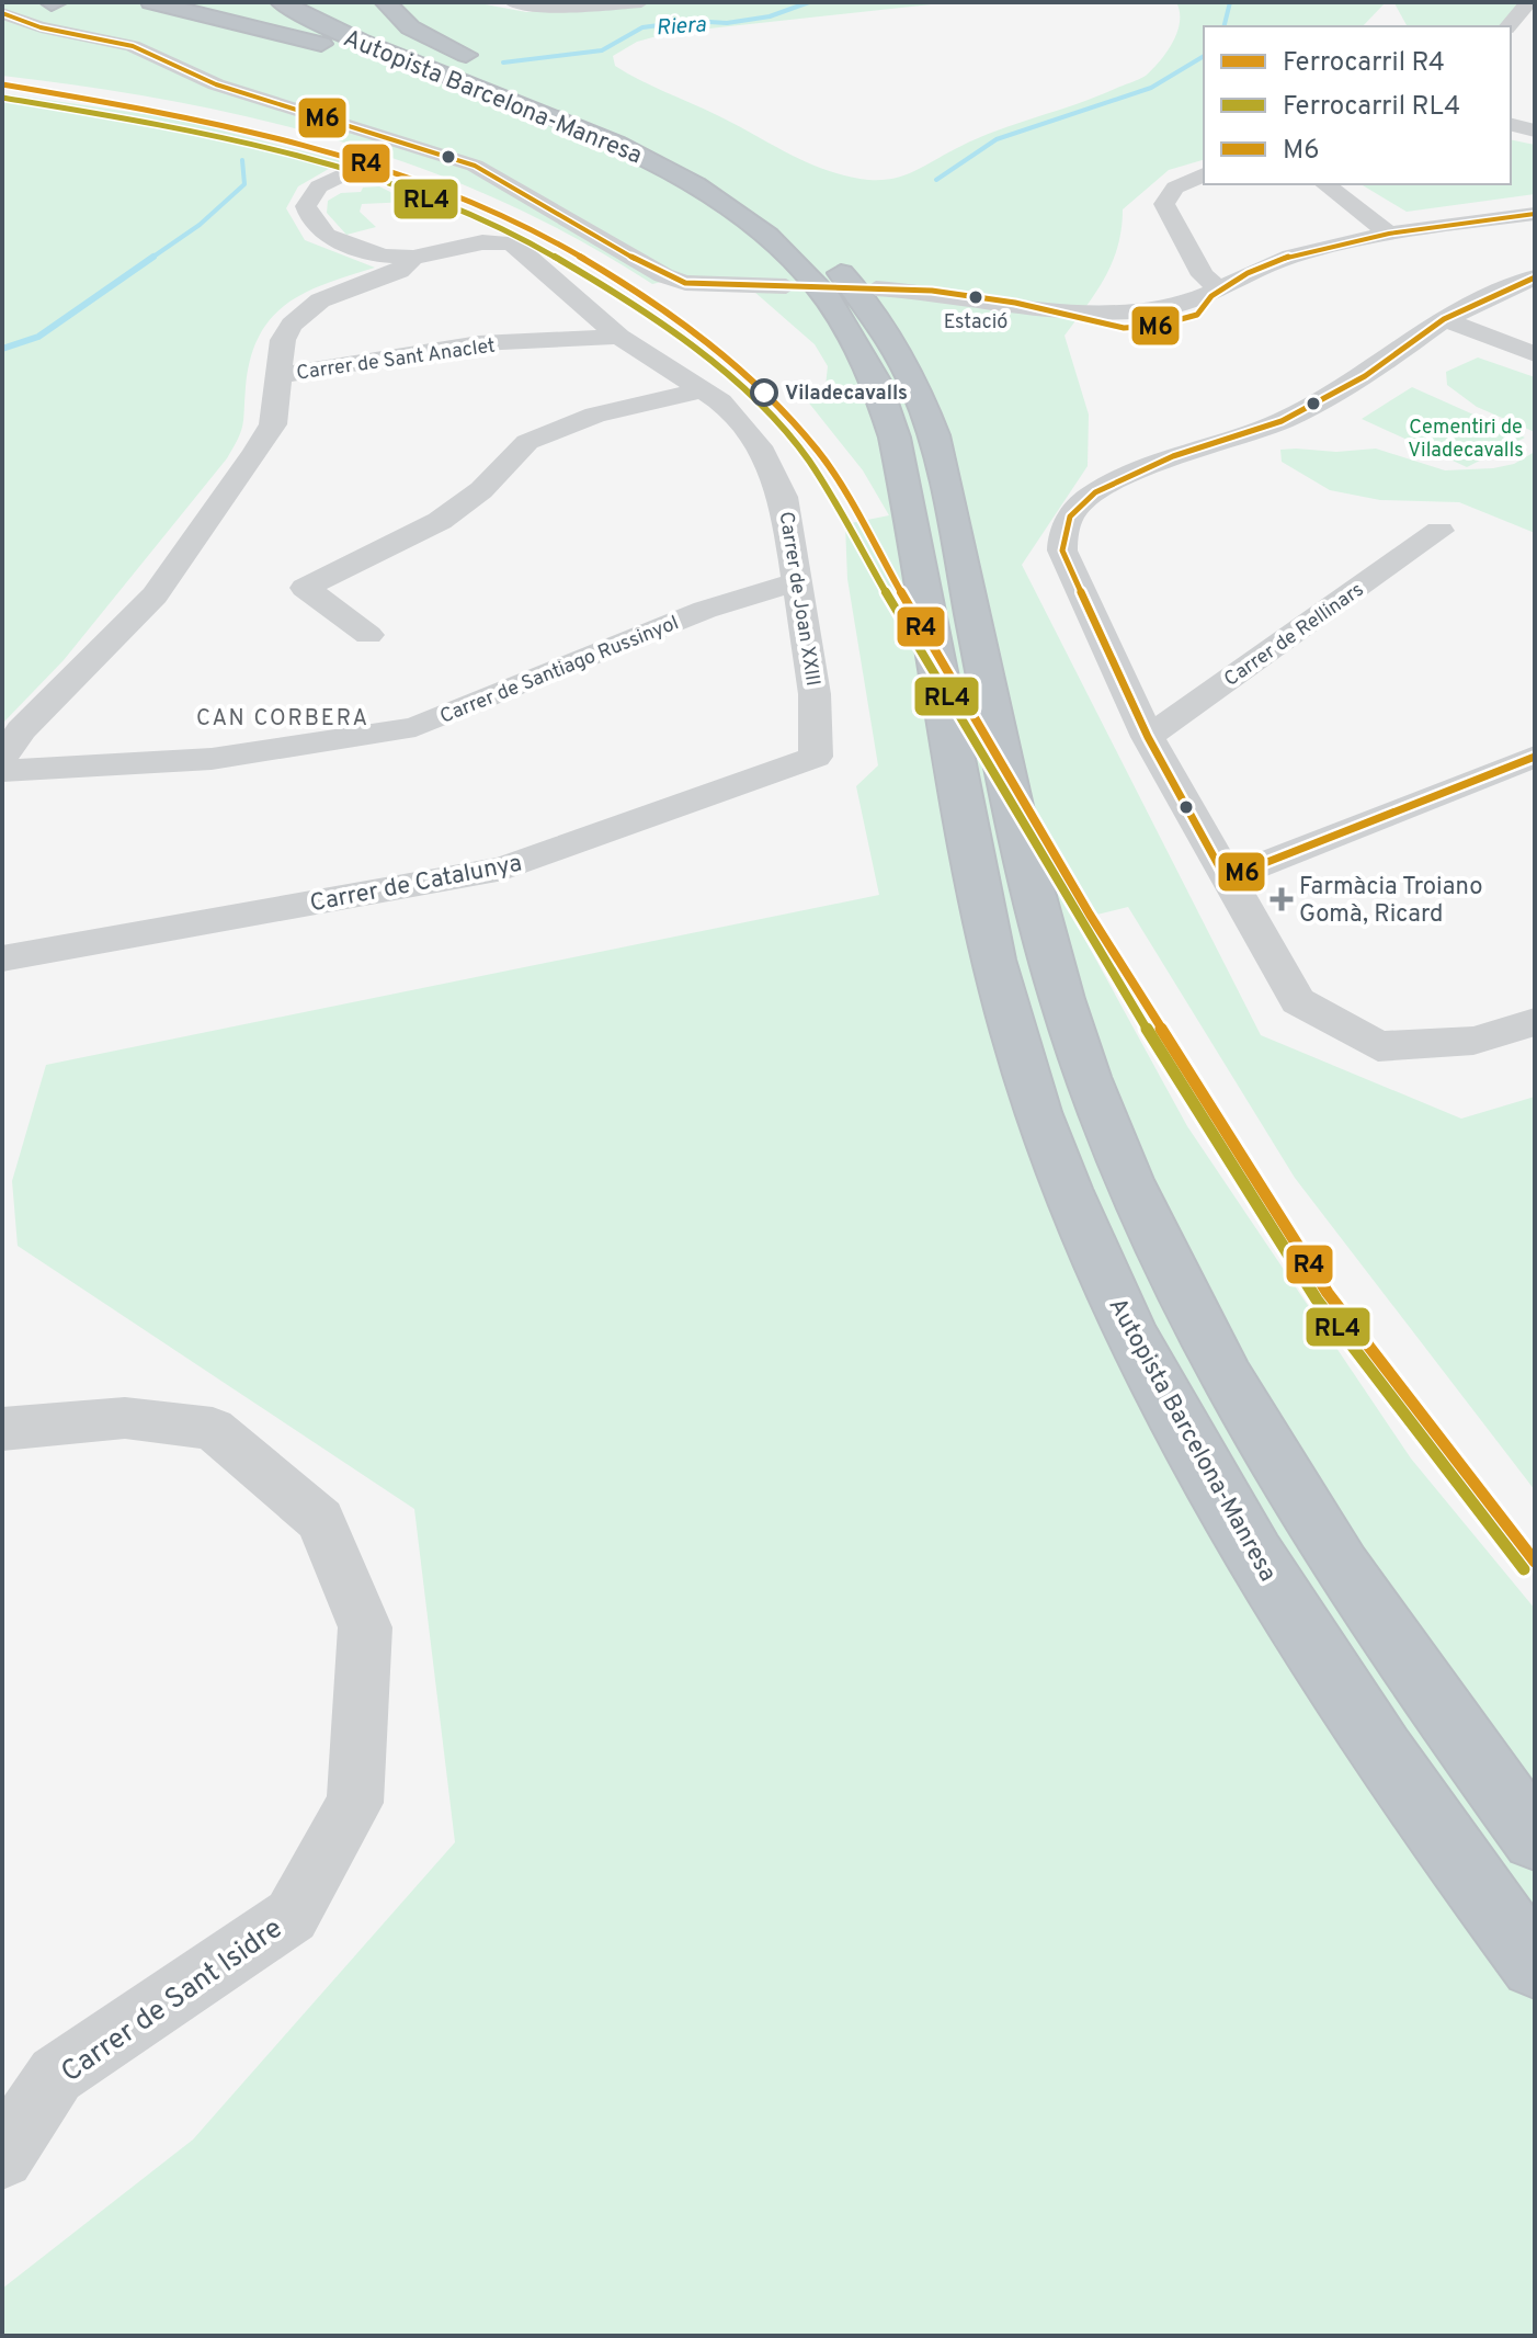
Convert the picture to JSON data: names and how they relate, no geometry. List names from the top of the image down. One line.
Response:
{"streets":{"highway":["Autopista Barcelona-Manresa"],"street":["Carrer de Sant Anaclet","Carrer de Joan XXIII","Carrer de Rellinars","Carrer de Santiago Russinyol","Carrer de Catalunya","Carrer de Sant Isidre"]},"crossings":[["Carrer de Sant Anaclet","Carrer de Joan XXIII"],["Carrer de Joan XXIII","Carrer de Santiago Russinyol"],["Carrer de Joan XXIII","Carrer de Catalunya"]],"districts":["CAN CORBERA"],"water":["Riera"],"parks":["Cementiri de Viladecavalls"],"places":{"other":["Estació","Viladecavalls"],"health":["Farmàcia Troiano Gomà, Ricard"]},"lines":["transit line M6","rail line R4","rail line RL4"],"legend":["Ferrocarril R4","Ferrocarril RL4","M6"]}
